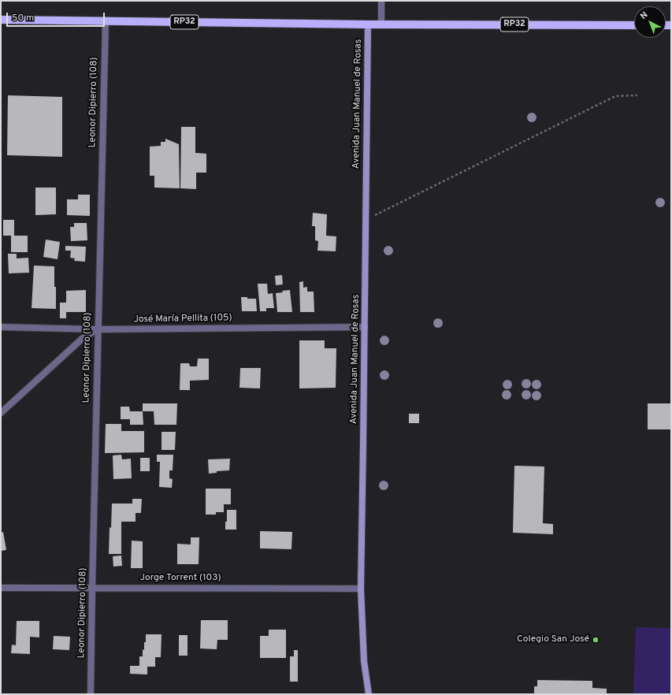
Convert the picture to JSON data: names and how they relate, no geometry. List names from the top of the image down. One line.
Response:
{"streets":{"main road":["RP32","Avenida Juan Manuel de Rosas"],"street":["Leonor Dipierro (108)","José María Pellita (105)","Jorge Torrent (103)"]},"crossings":[["RP32","Leonor Dipierro (108)"],["RP32","Avenida Juan Manuel de Rosas"],["Leonor Dipierro (108)","José María Pellita (105)"],["Leonor Dipierro (108)","Jorge Torrent (103)"],["Avenida Juan Manuel de Rosas","José María Pellita (105)"],["Avenida Juan Manuel de Rosas","Jorge Torrent (103)"]],"places":["Colegio San José"],"scale_bar":"50 m","north":"top left"}
